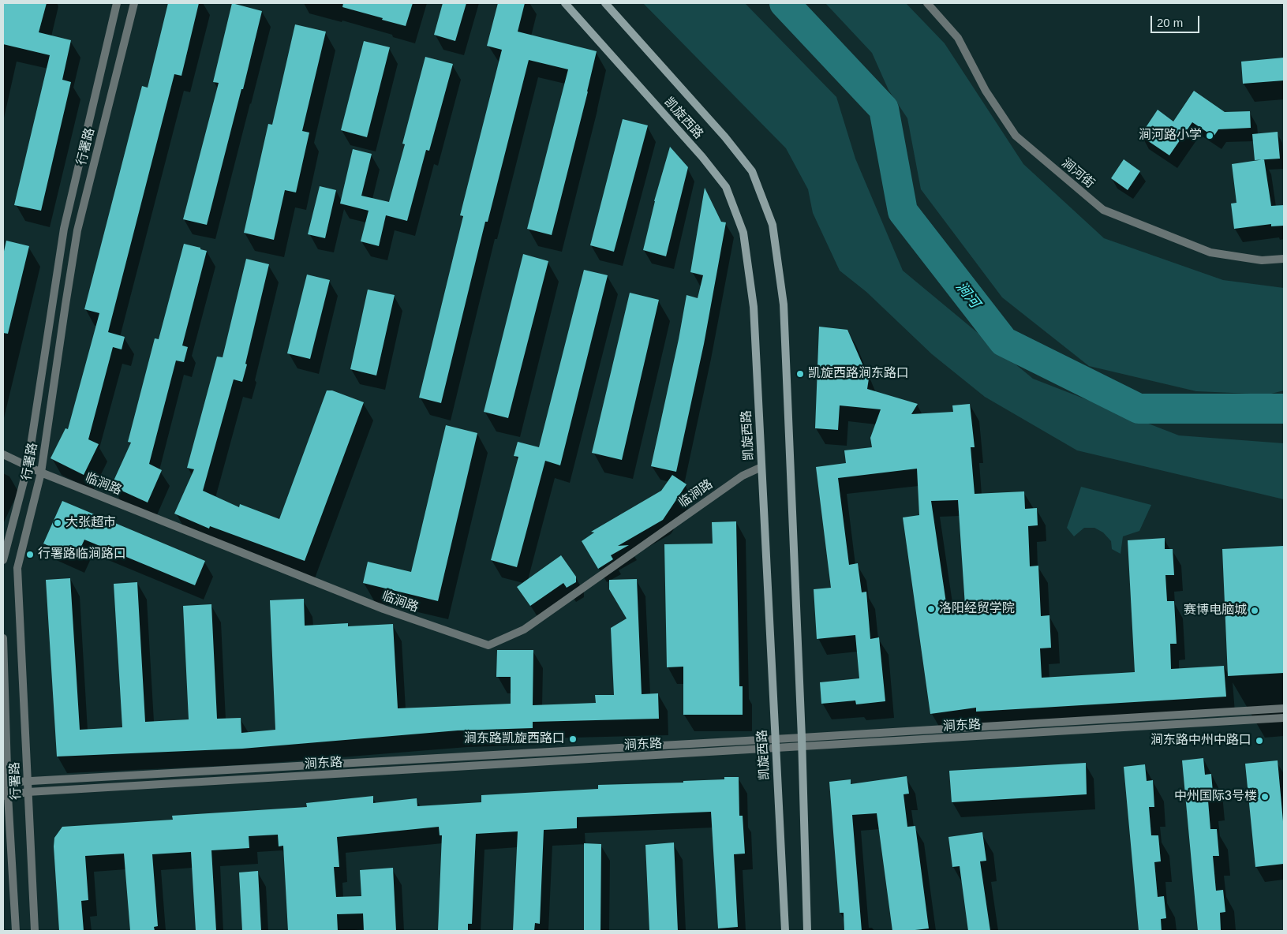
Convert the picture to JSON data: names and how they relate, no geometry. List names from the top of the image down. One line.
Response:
{"streets":{"main road":["凯旋西路"],"street":["行署路","涧河街","临涧路","涧东路"]},"crossings":[["凯旋西路","临涧路"],["凯旋西路","涧东路"],["行署路","临涧路"],["行署路","涧东路"]],"water":["涧河"],"places":["涧河路小学","凯旋西路涧东路口","大张超市","行署路临涧路口","洛阳经贸学院","赛博电脑城","涧东路凯旋西路口","涧东路中州中路口","中州国际3号楼"],"scale_bar":"20 m"}
